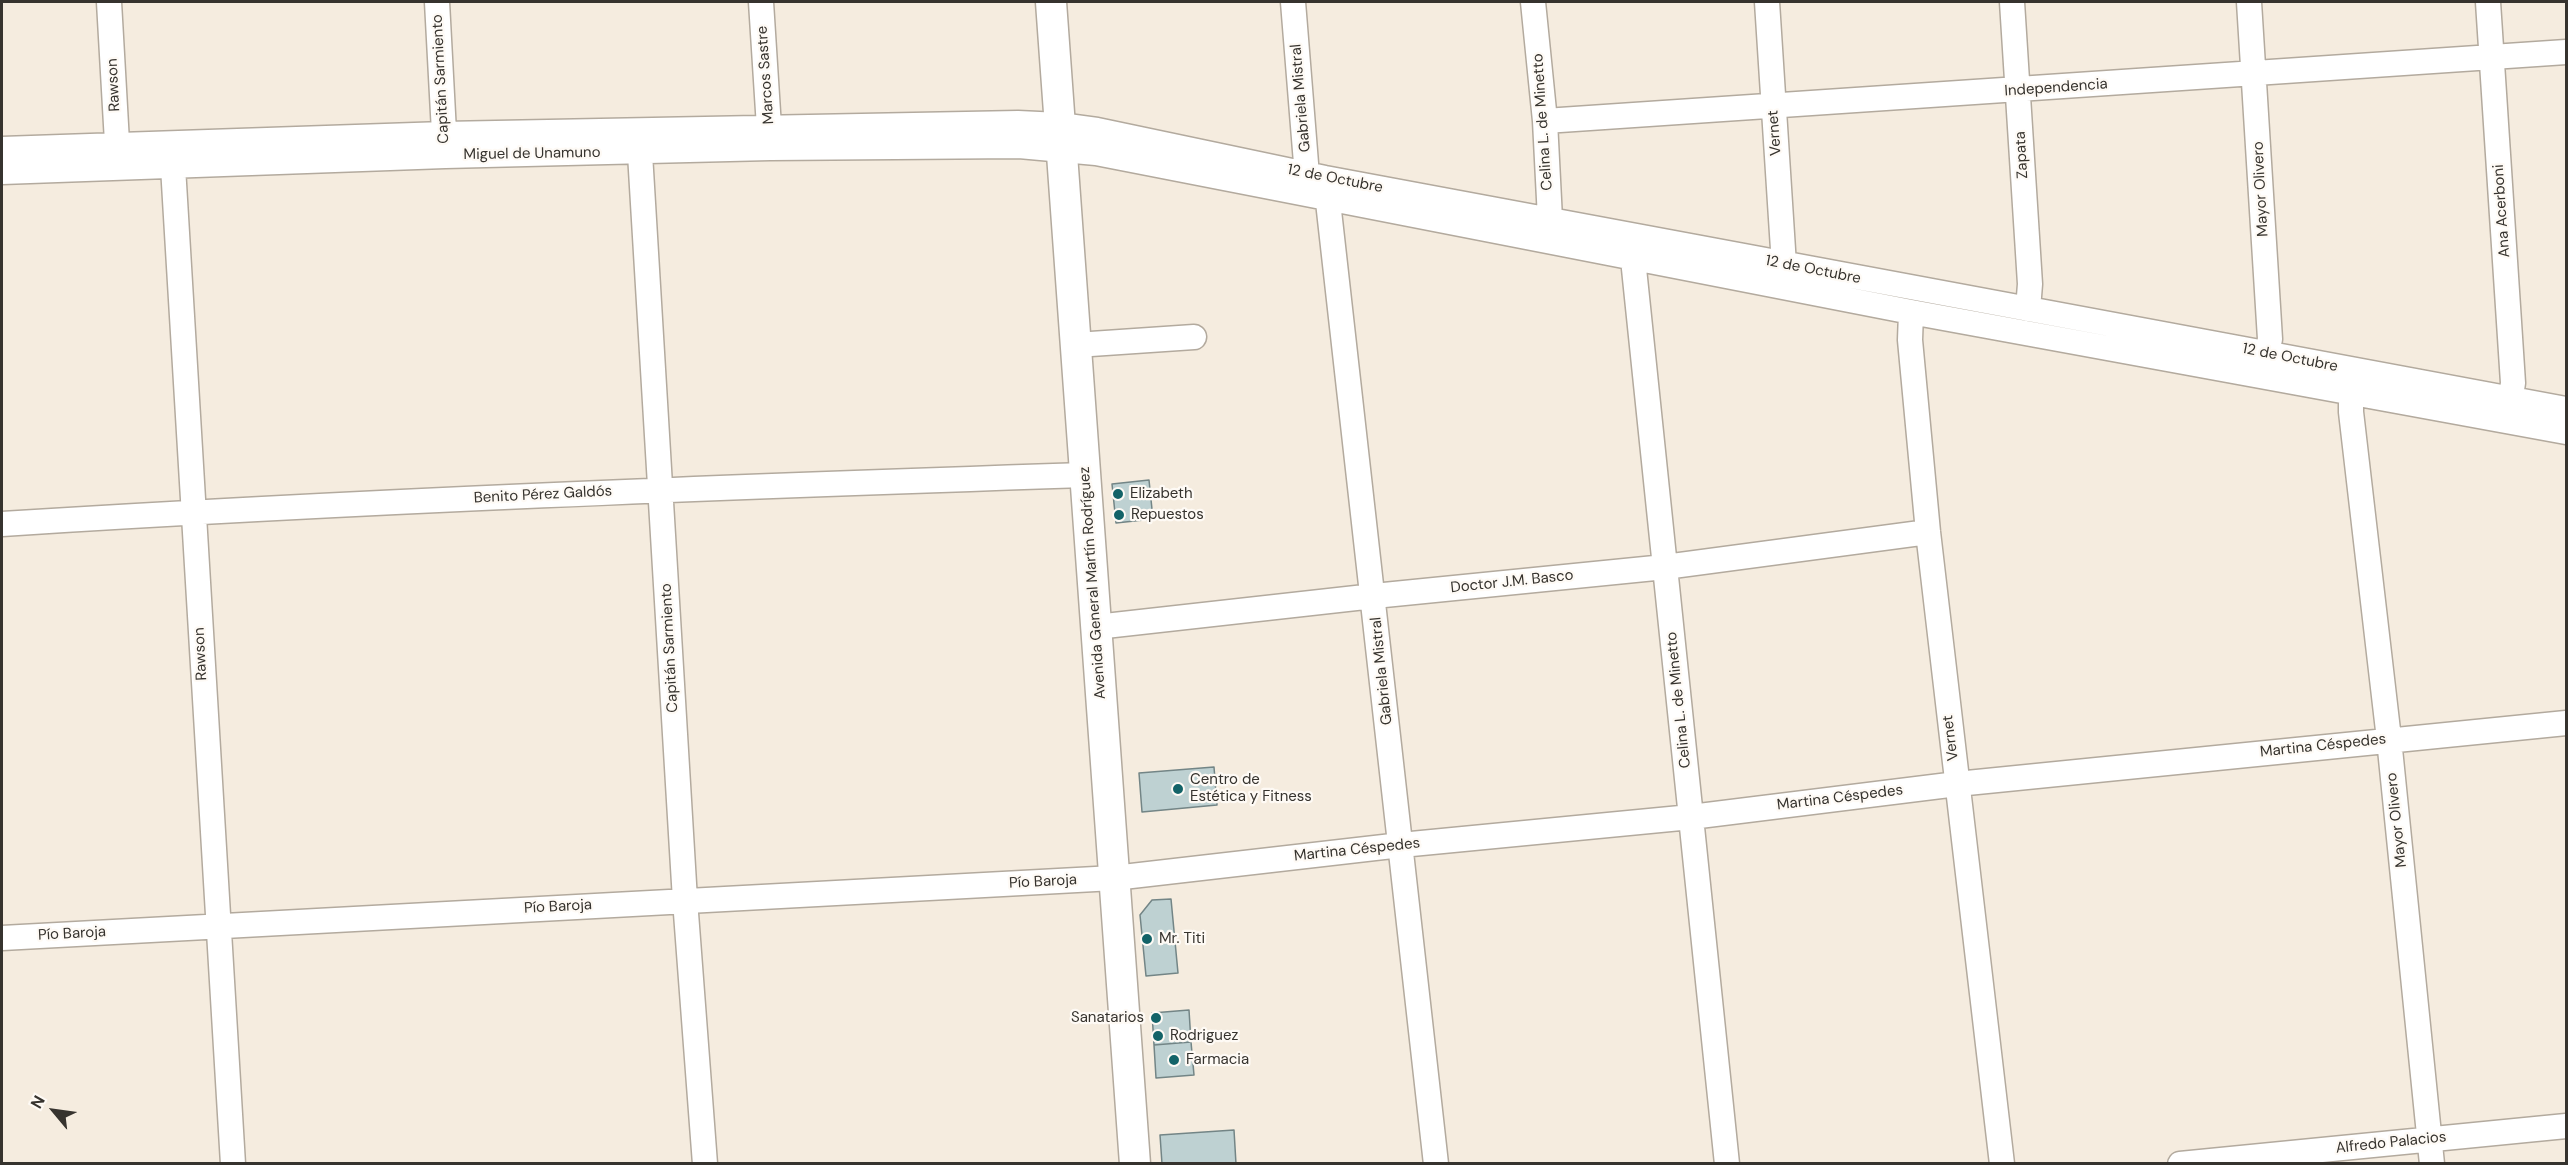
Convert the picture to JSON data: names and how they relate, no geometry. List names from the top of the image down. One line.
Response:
{"streets":{"main road":["Avenida General Martín Rodríguez"],"street":["Marcos Sastre","Capitán Sarmiento","Rawson","Independencia","Gabriela Mistral","Celina L. de Minetto","Vernet","Miguel de Unamuno","Zapata","12 de Octubre","Mayor Olivero","Ana Acerboni","Benito Pérez Galdós","Doctor J.M. Basco","Martina Céspedes","Pío Baroja","Alfredo Palacios"]},"crossings":[["Marcos Sastre","Miguel de Unamuno"],["Capitán Sarmiento","Miguel de Unamuno"],["Capitán Sarmiento","Benito Pérez Galdós"],["Capitán Sarmiento","Pío Baroja"],["Rawson","Miguel de Unamuno"],["Rawson","Benito Pérez Galdós"],["Rawson","Pío Baroja"],["Independencia","Celina L. de Minetto"],["Independencia","Vernet"],["Independencia","Zapata"],["Independencia","Mayor Olivero"],["Independencia","Ana Acerboni"],["Gabriela Mistral","12 de Octubre"],["Gabriela Mistral","Doctor J.M. Basco"],["Gabriela Mistral","Martina Céspedes"],["Celina L. de Minetto","12 de Octubre"],["Celina L. de Minetto","Doctor J.M. Basco"],["Celina L. de Minetto","Martina Céspedes"],["Vernet","12 de Octubre"],["Vernet","Doctor J.M. Basco"],["Vernet","Martina Céspedes"],["Miguel de Unamuno","12 de Octubre"],["Miguel de Unamuno","Avenida General Martín Rodríguez"],["Zapata","12 de Octubre"],["12 de Octubre","Mayor Olivero"],["12 de Octubre","Ana Acerboni"],["12 de Octubre","Avenida General Martín Rodríguez"],["Mayor Olivero","Martina Céspedes"],["Mayor Olivero","Alfredo Palacios"],["Benito Pérez Galdós","Avenida General Martín Rodríguez"],["Doctor J.M. Basco","Avenida General Martín Rodríguez"],["Avenida General Martín Rodríguez","Martina Céspedes"],["Avenida General Martín Rodríguez","Pío Baroja"],["Martina Céspedes","Pío Baroja"]],"places":["Elizabeth","Repuestos","Centro de Estética y Fitness","Mr. Titi","Sanatarios","Rodriguez","Farmacia"],"north":"top left"}
